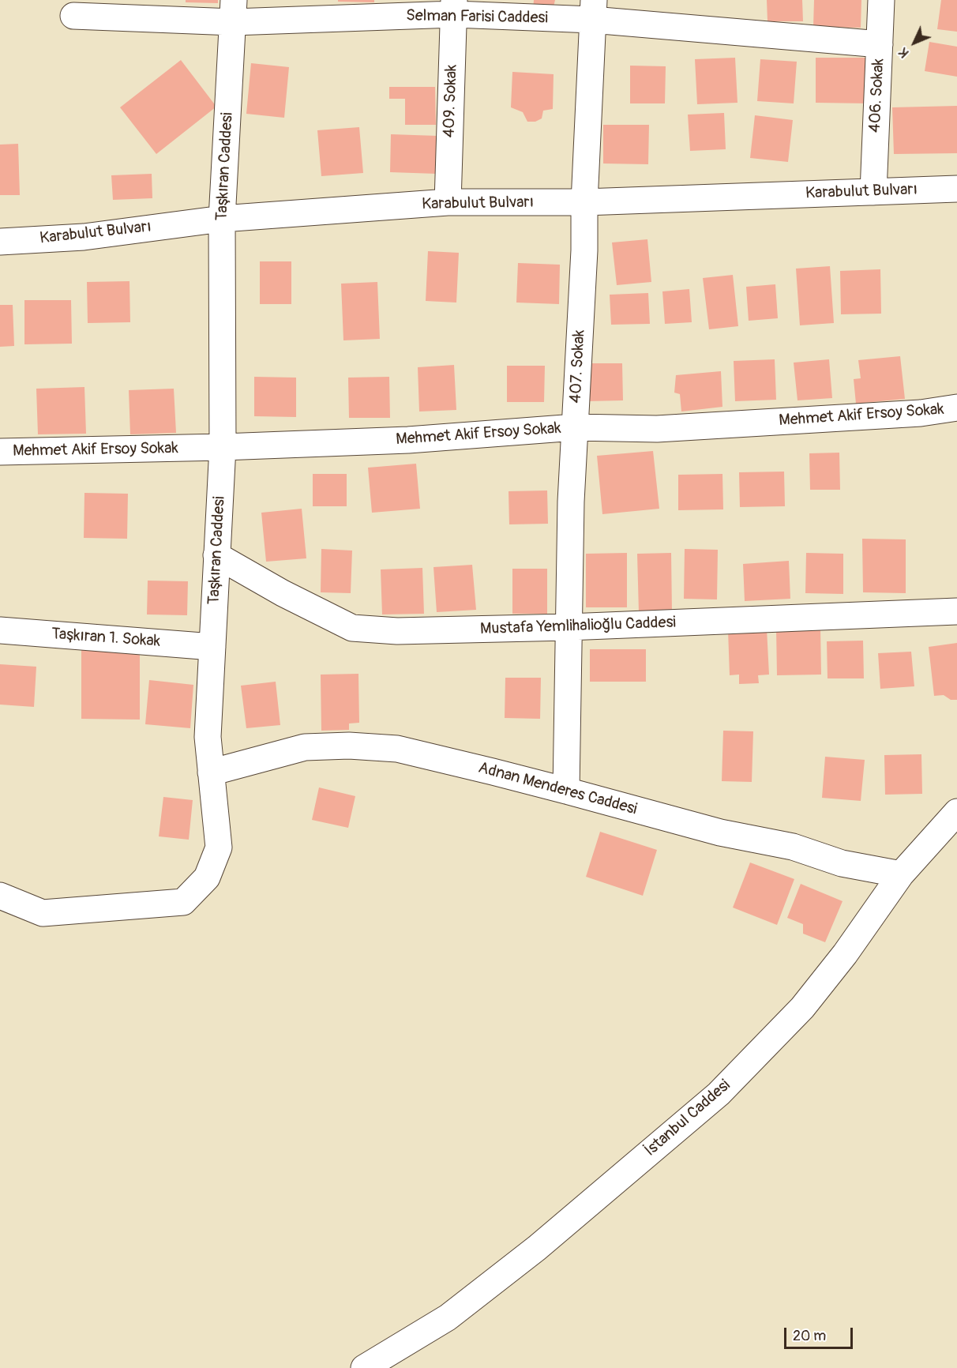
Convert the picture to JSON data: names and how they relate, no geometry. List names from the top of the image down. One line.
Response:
{"streets":{"street":["Selman Farisi Caddesi","406. Sokak","409. Sokak","Taşkıran Caddesi","Karabulut Bulvarı","407. Sokak","Mehmet Akif Ersoy Sokak","Mustafa Yemlihalioğlu Caddesi","Taşkıran 1. Sokak","Adnan Menderes Caddesi","İstanbul Caddesi"]},"crossings":[["Selman Farisi Caddesi","406. Sokak"],["Selman Farisi Caddesi","409. Sokak"],["Selman Farisi Caddesi","Taşkıran Caddesi"],["Selman Farisi Caddesi","407. Sokak"],["406. Sokak","Karabulut Bulvarı"],["409. Sokak","Karabulut Bulvarı"],["Taşkıran Caddesi","Karabulut Bulvarı"],["Taşkıran Caddesi","Mehmet Akif Ersoy Sokak"],["Taşkıran Caddesi","Mustafa Yemlihalioğlu Caddesi"],["Taşkıran Caddesi","Taşkıran 1. Sokak"],["Taşkıran Caddesi","Adnan Menderes Caddesi"],["Karabulut Bulvarı","407. Sokak"],["407. Sokak","Mehmet Akif Ersoy Sokak"],["407. Sokak","Mustafa Yemlihalioğlu Caddesi"],["407. Sokak","Adnan Menderes Caddesi"],["Adnan Menderes Caddesi","İstanbul Caddesi"]],"scale_bar":"20 m","north":"bottom left"}
